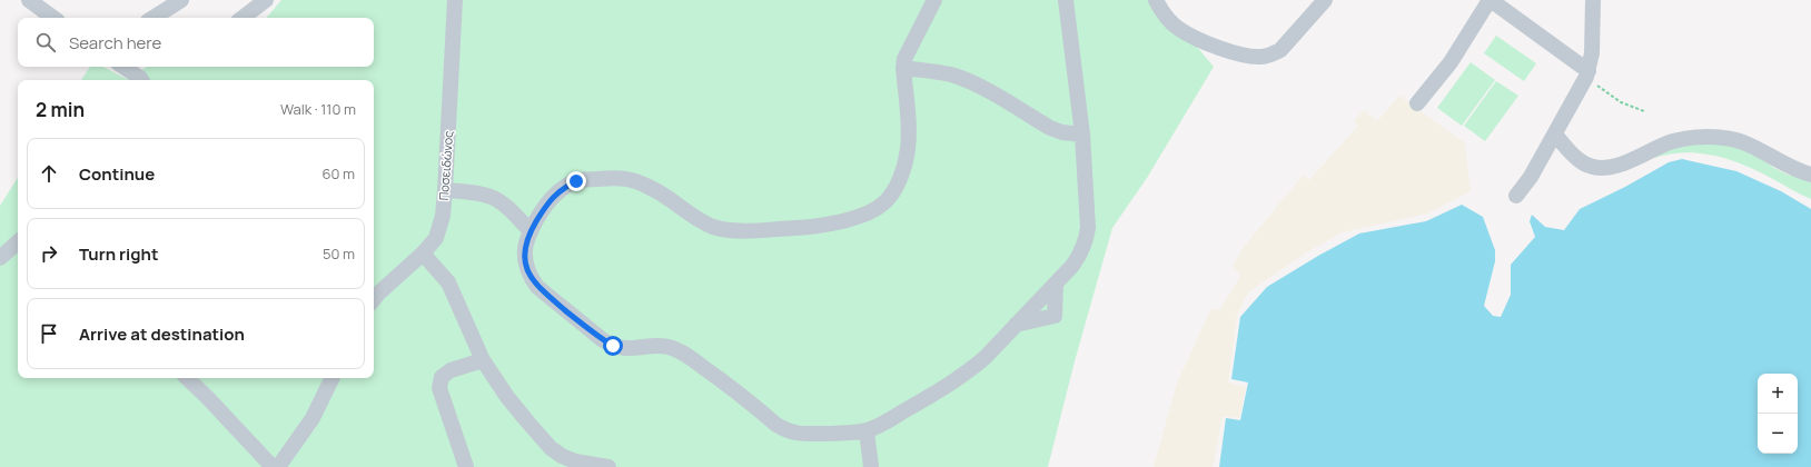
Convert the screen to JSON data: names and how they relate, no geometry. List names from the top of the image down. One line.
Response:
{"streets":{"street":["Ποσειδώνος"]},"page":{"search":"Search here","heading":["2 min","Walk · 110 m"],"list":[["Continue","60 m"],["Turn right","50 m"],"Arrive at destination"],"map_buttons":["+","−"]}}
